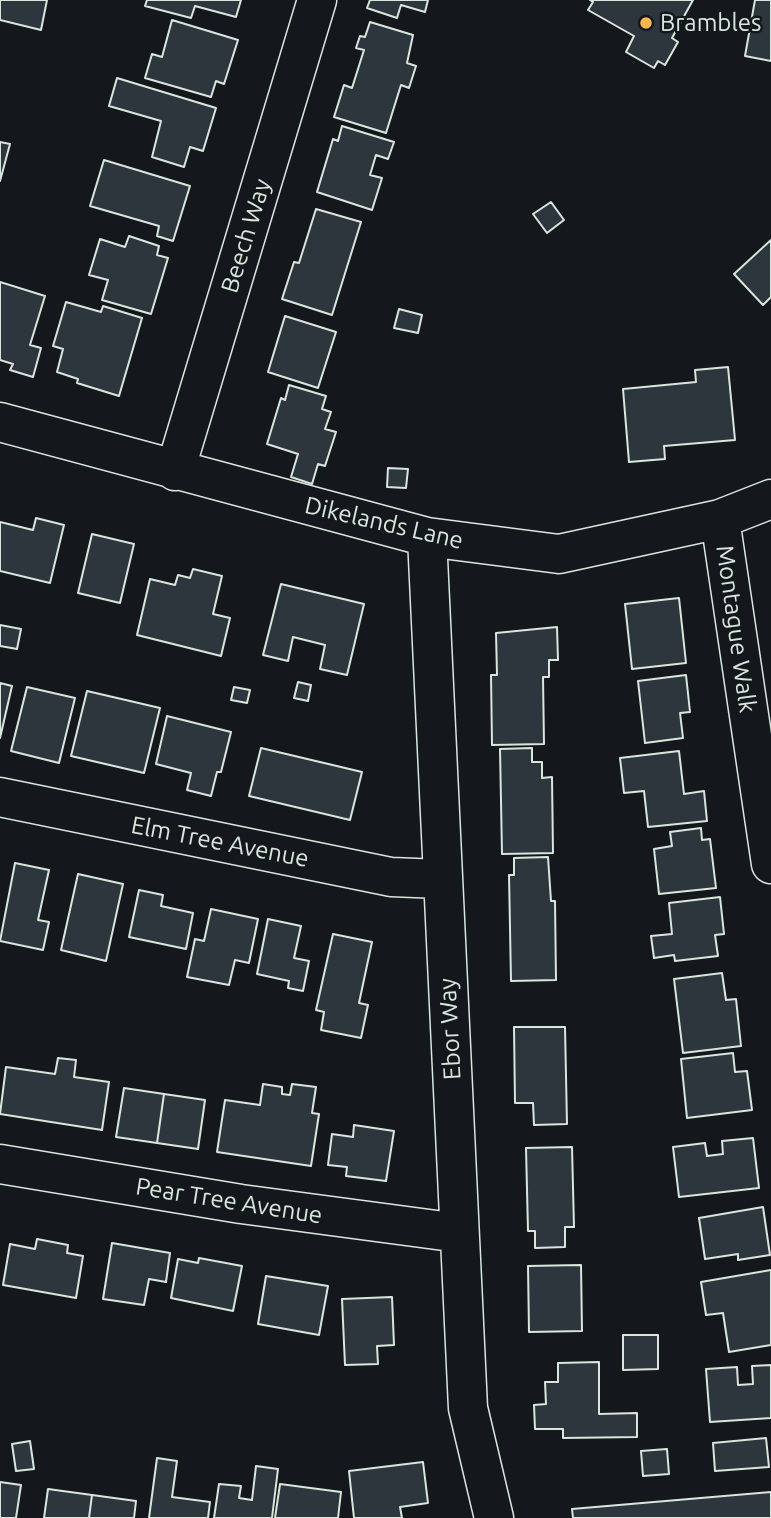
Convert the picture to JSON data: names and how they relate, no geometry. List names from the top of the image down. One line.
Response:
{"streets":{"street":["Beech Way","Dikelands Lane","Montague Walk","Elm Tree Avenue","Ebor Way","Pear Tree Avenue"]},"crossings":[["Beech Way","Dikelands Lane"],["Dikelands Lane","Montague Walk"],["Dikelands Lane","Ebor Way"],["Elm Tree Avenue","Ebor Way"],["Ebor Way","Pear Tree Avenue"]],"places":["Brambles"]}
